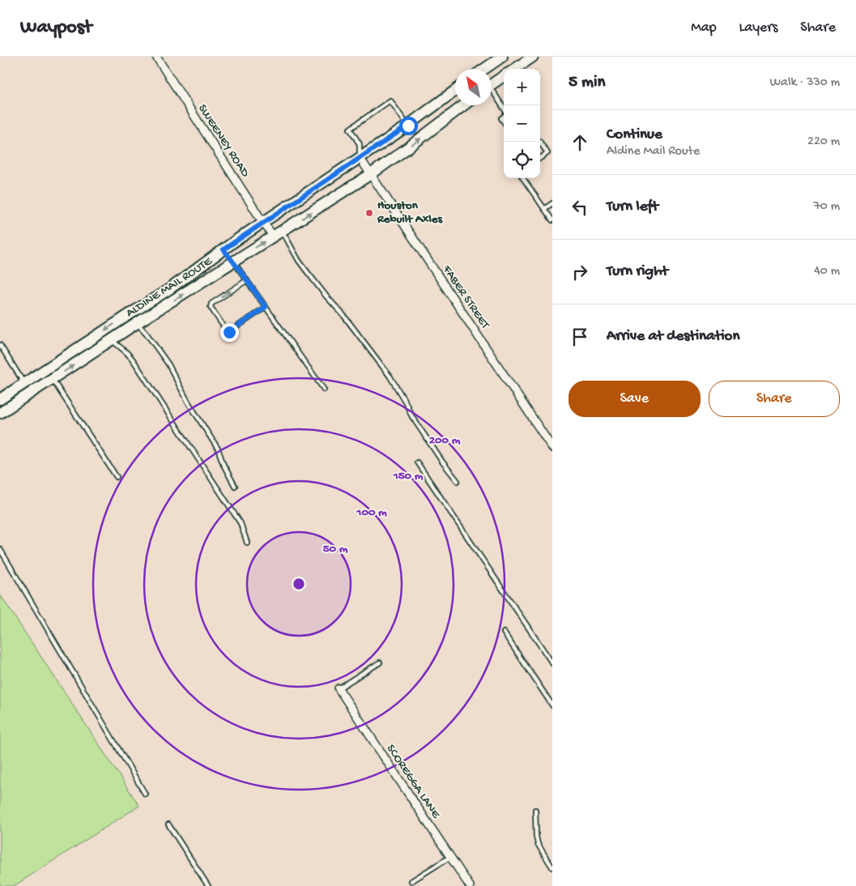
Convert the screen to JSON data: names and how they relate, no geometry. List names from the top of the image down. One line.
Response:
{"streets":{"main road":["ALDINE MAIL ROUTE"],"street":["SWEENEY ROAD","FABER STREET","SCOREGGA LANE"]},"crossings":[["SWEENEY ROAD","ALDINE MAIL ROUTE"],["ALDINE MAIL ROUTE","FABER STREET"]],"places":["Houston Rebuilt Axles"],"north":"top left","page":{"header":"Waypost","nav":["Map","Layers","Share"],"heading":["5 min","Walk · 330 m"],"map_buttons":["+","−"],"list":[["Continue","Aldine Mail Route","220 m"],["Turn left","70 m"],["Turn right","40 m"],"Arrive at destination"],"buttons":["Save","Share"]},"rings":["200 m","150 m","100 m","50 m"]}
